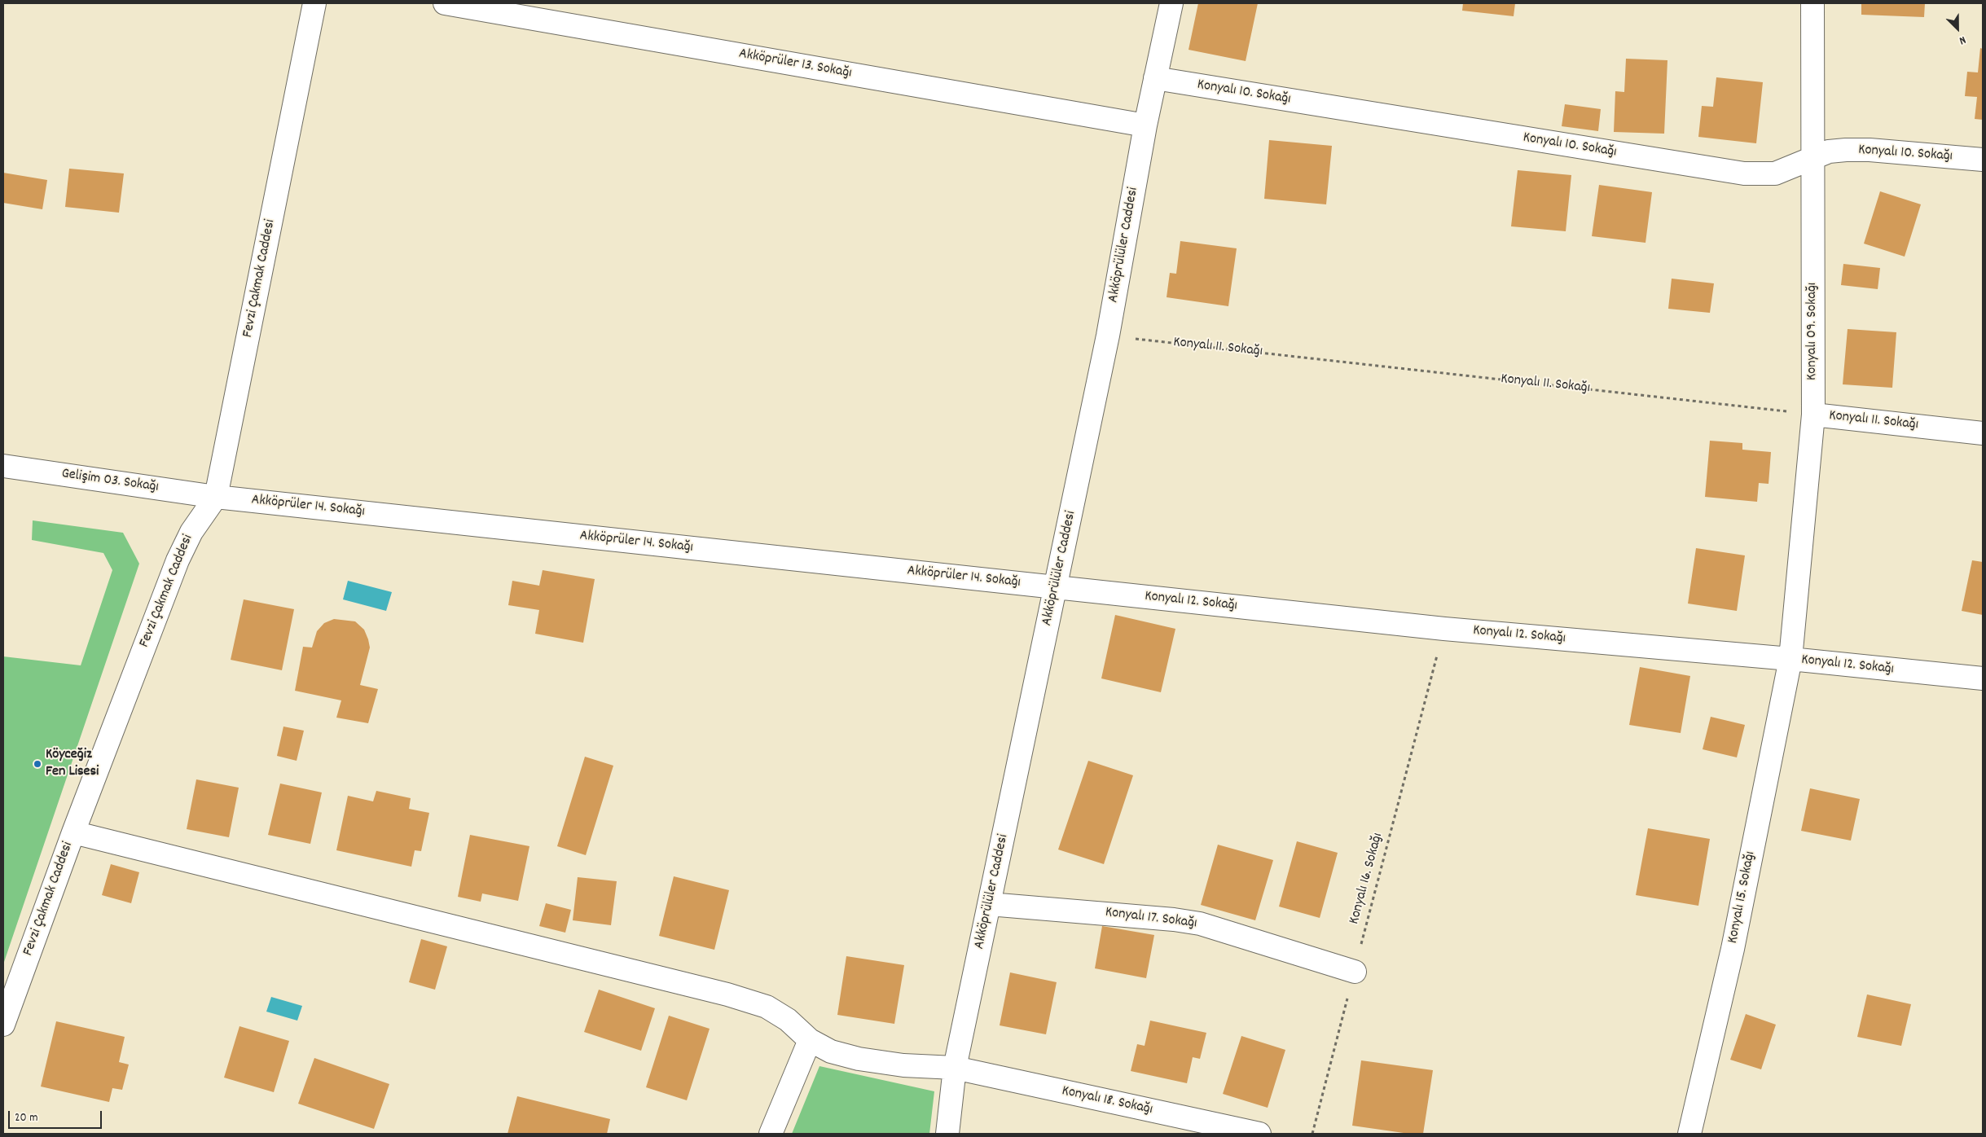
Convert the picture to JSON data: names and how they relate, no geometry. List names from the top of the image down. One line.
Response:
{"streets":{"street":["Akköprüler 13. Sokağı","Konyalı 10. Sokağı","Akköprülüler Caddesi","Fevzi Çakmak Caddesi","Konyalı 09. Sokağı","Konyalı 11. Sokağı","Gelişim 03. Sokağı","Akköprüler 14. Sokağı","Konyalı 12. Sokağı","Konyalı 15. Sokağı","Konyalı 17. Sokağı","Konyalı 18. Sokağı"],"path":["Konyalı 16. Sokağı"]},"crossings":[["Akköprüler 13. Sokağı","Akköprülüler Caddesi"],["Konyalı 10. Sokağı","Akköprülüler Caddesi"],["Konyalı 10. Sokağı","Konyalı 09. Sokağı"],["Akköprülüler Caddesi","Konyalı 11. Sokağı"],["Akköprülüler Caddesi","Akköprüler 14. Sokağı"],["Akköprülüler Caddesi","Konyalı 12. Sokağı"],["Akköprülüler Caddesi","Konyalı 17. Sokağı"],["Akköprülüler Caddesi","Konyalı 18. Sokağı"],["Fevzi Çakmak Caddesi","Gelişim 03. Sokağı"],["Fevzi Çakmak Caddesi","Akköprüler 14. Sokağı"],["Fevzi Çakmak Caddesi","Konyalı 18. Sokağı"],["Konyalı 09. Sokağı","Konyalı 11. Sokağı"],["Konyalı 09. Sokağı","Konyalı 12. Sokağı"],["Konyalı 09. Sokağı","Konyalı 15. Sokağı"],["Gelişim 03. Sokağı","Akköprüler 14. Sokağı"],["Akköprüler 14. Sokağı","Konyalı 12. Sokağı"],["Konyalı 12. Sokağı","Konyalı 16. Sokağı"],["Konyalı 12. Sokağı","Konyalı 15. Sokağı"],["Konyalı 16. Sokağı","Konyalı 17. Sokağı"]],"places":["Köyceğiz Fen Lisesi"],"scale_bar":"20 m","north":"bottom right"}
